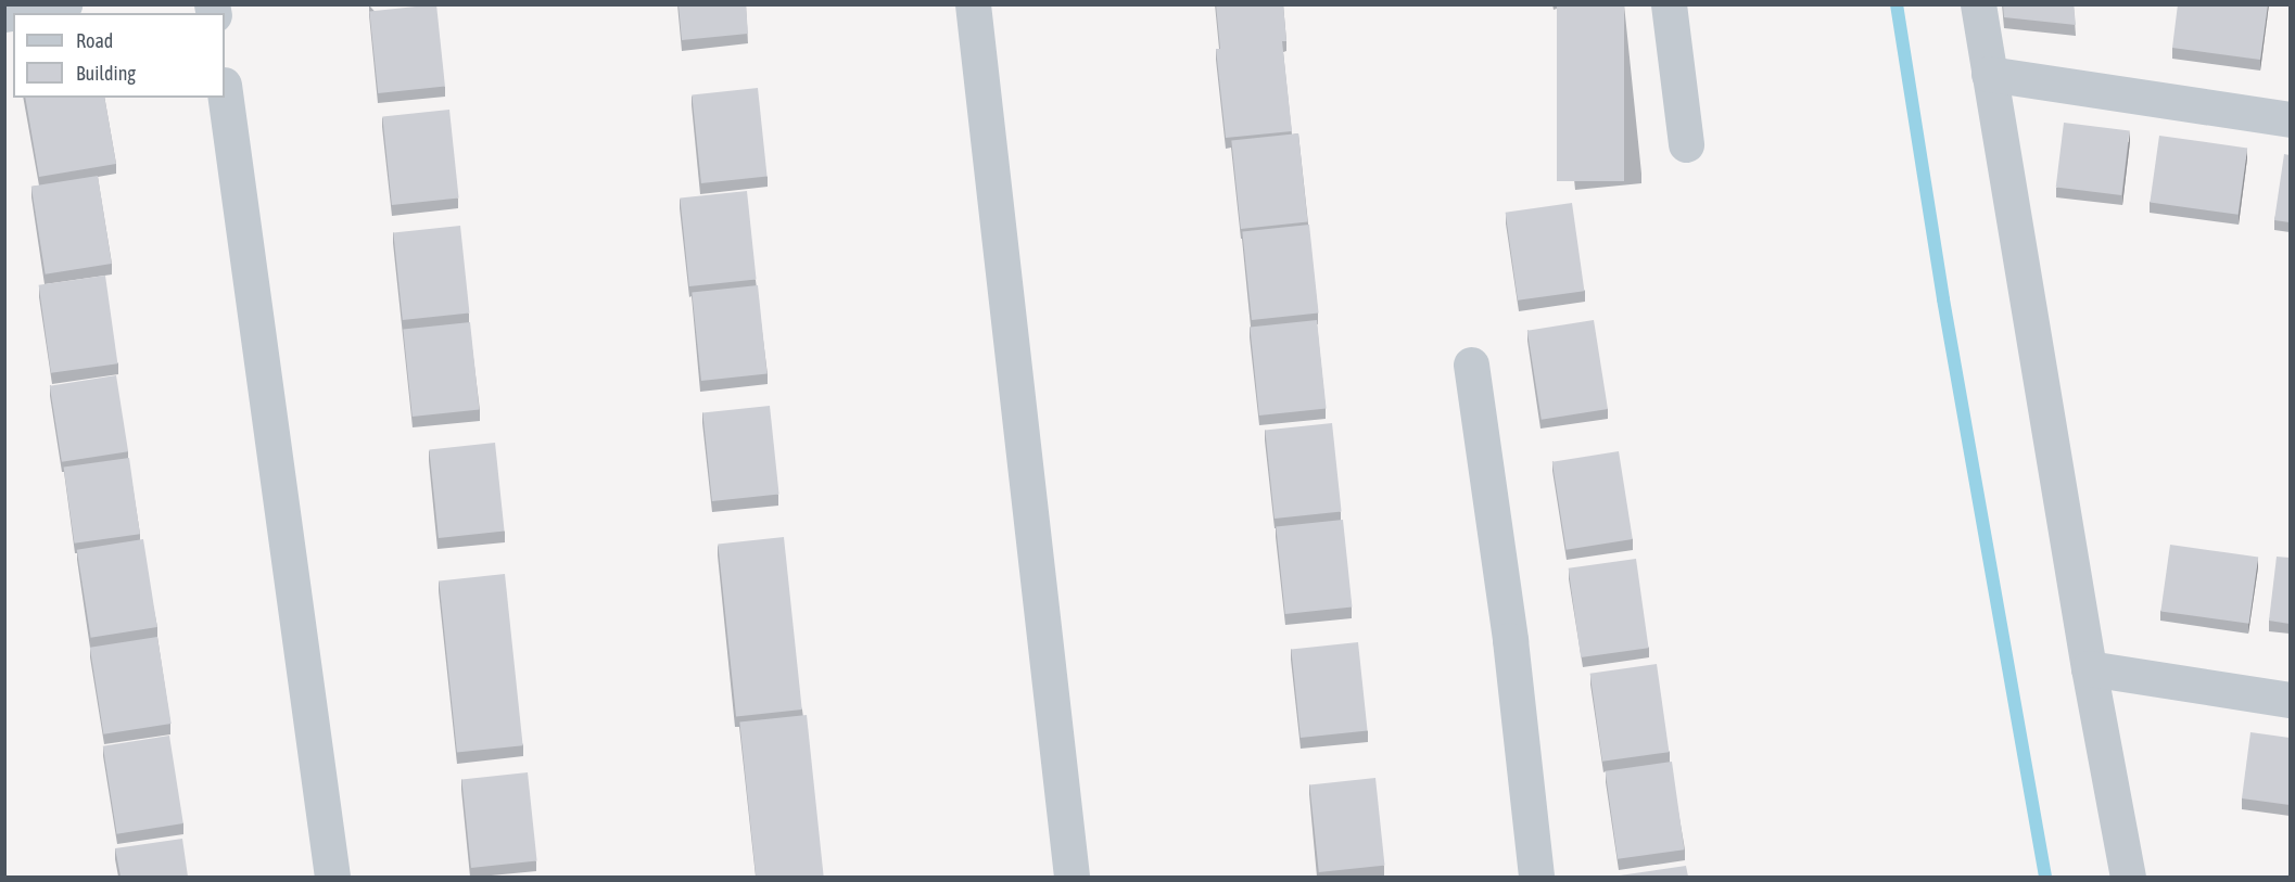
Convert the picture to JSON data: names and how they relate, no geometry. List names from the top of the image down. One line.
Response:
{"legend":["Road","Building"]}
